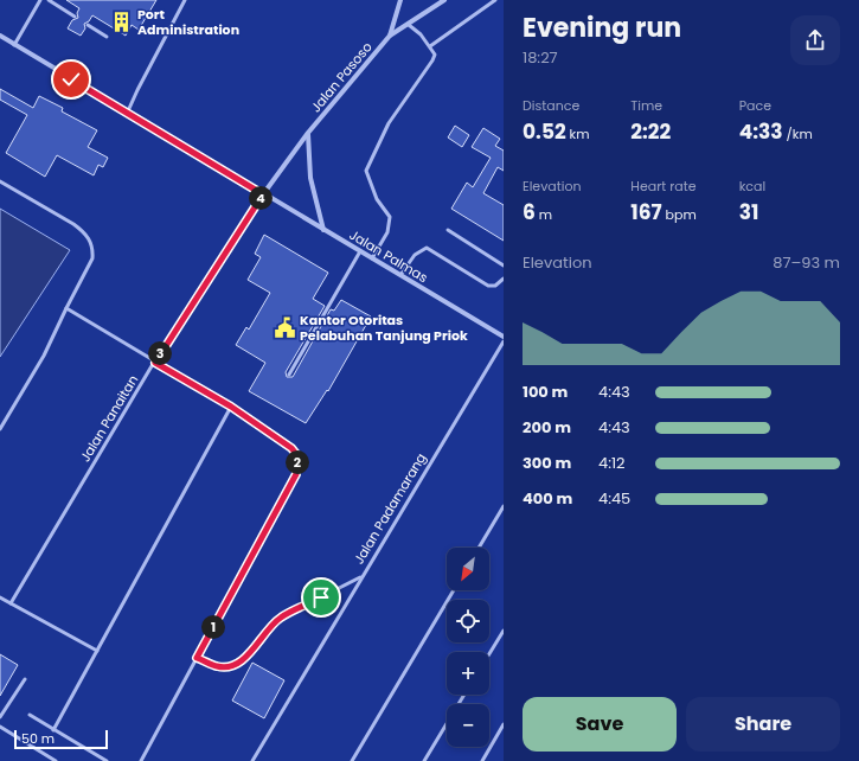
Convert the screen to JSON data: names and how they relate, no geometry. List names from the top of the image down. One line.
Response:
{"streets":{"street":["Jalan Pasoso","Jalan Palmas"],"lane":["Jalan Panaitan","Jalan Padamarang"]},"crossings":[["Jalan Pasoso","Jalan Palmas"],["Jalan Pasoso","Jalan Panaitan"],["Jalan Palmas","Jalan Panaitan"]],"places":{"building":["Port Administration"],"public building":["Kantor Otoritas Pelabuhan Tanjung Priok"]},"scale_bar":"50 m","north":"bottom left","page":{"heading":["Evening run","18:27"],"stats":[["Distance","0.52 km"],["Time","2:22"],["Pace","4:33 /km"],["Elevation","6 m"],["Heart rate","167 bpm"],["kcal","31"]],"pins":["4","3","2","1"],"chart":["Elevation","87–93 m"],"list":[{"name":"100 m","note":"4:43"},{"name":"200 m","note":"4:43"},{"name":"300 m","note":"4:12"},{"name":"400 m","note":"4:45"}],"map_buttons":["+","−"],"buttons":["Save","Share"],"scale":"50 m"}}
